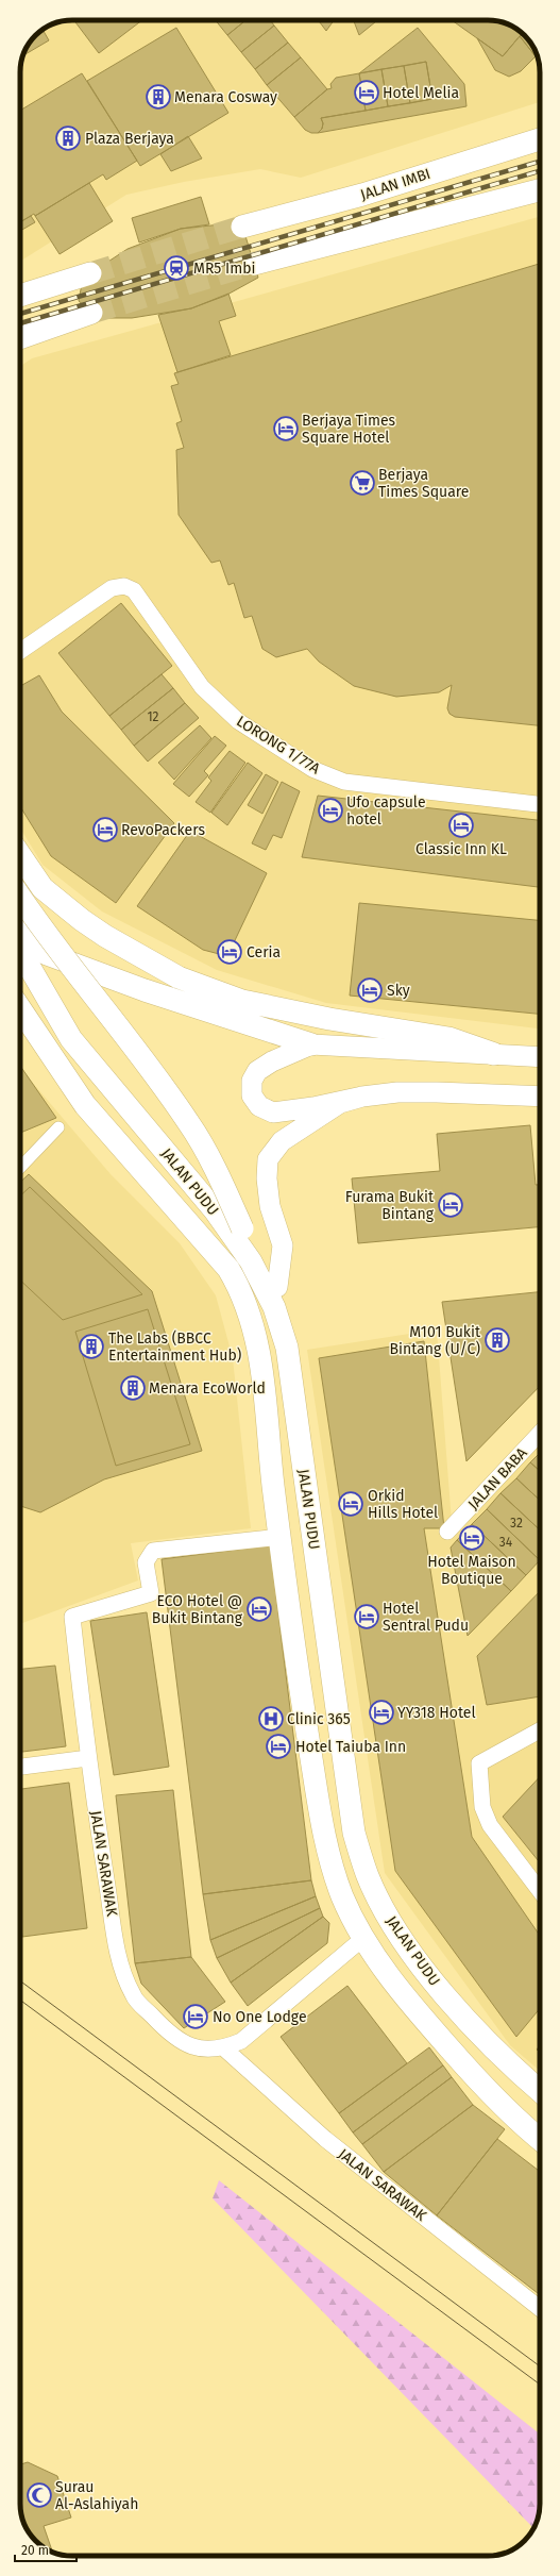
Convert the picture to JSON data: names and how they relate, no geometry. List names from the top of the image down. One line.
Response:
{"streets":{"main road":["JALAN IMBI","JALAN PUDU"],"street":["LORONG 1/77A","JALAN BABA","JALAN SARAWAK"]},"crossings":[["JALAN PUDU","JALAN SARAWAK"]],"places":{"hotel":["Hotel Melia","Berjaya Times Square Hotel","Ufo capsule hotel","Classic Inn KL","RevoPackers","Ceria","Sky","Furama Bukit Bintang","Orkid Hills Hotel","Hotel Maison Boutique","ECO Hotel @ Bukit Bintang","Hotel Sentral Pudu","YY318 Hotel","Hotel Taiuba Inn","No One Lodge"],"building":["Menara Cosway","Plaza Berjaya","M101 Bukit Bintang (U/C)","The Labs (BBCC Entertainment Hub)","Menara EcoWorld"],"station":["MR5 Imbi"],"supermarket":["Berjaya Times Square"],"hospital":["Clinic 365"],"mosque":["Surau Al-Aslahiyah"]},"house_numbers":["12","32","34"],"scale_bar":"20 m"}
